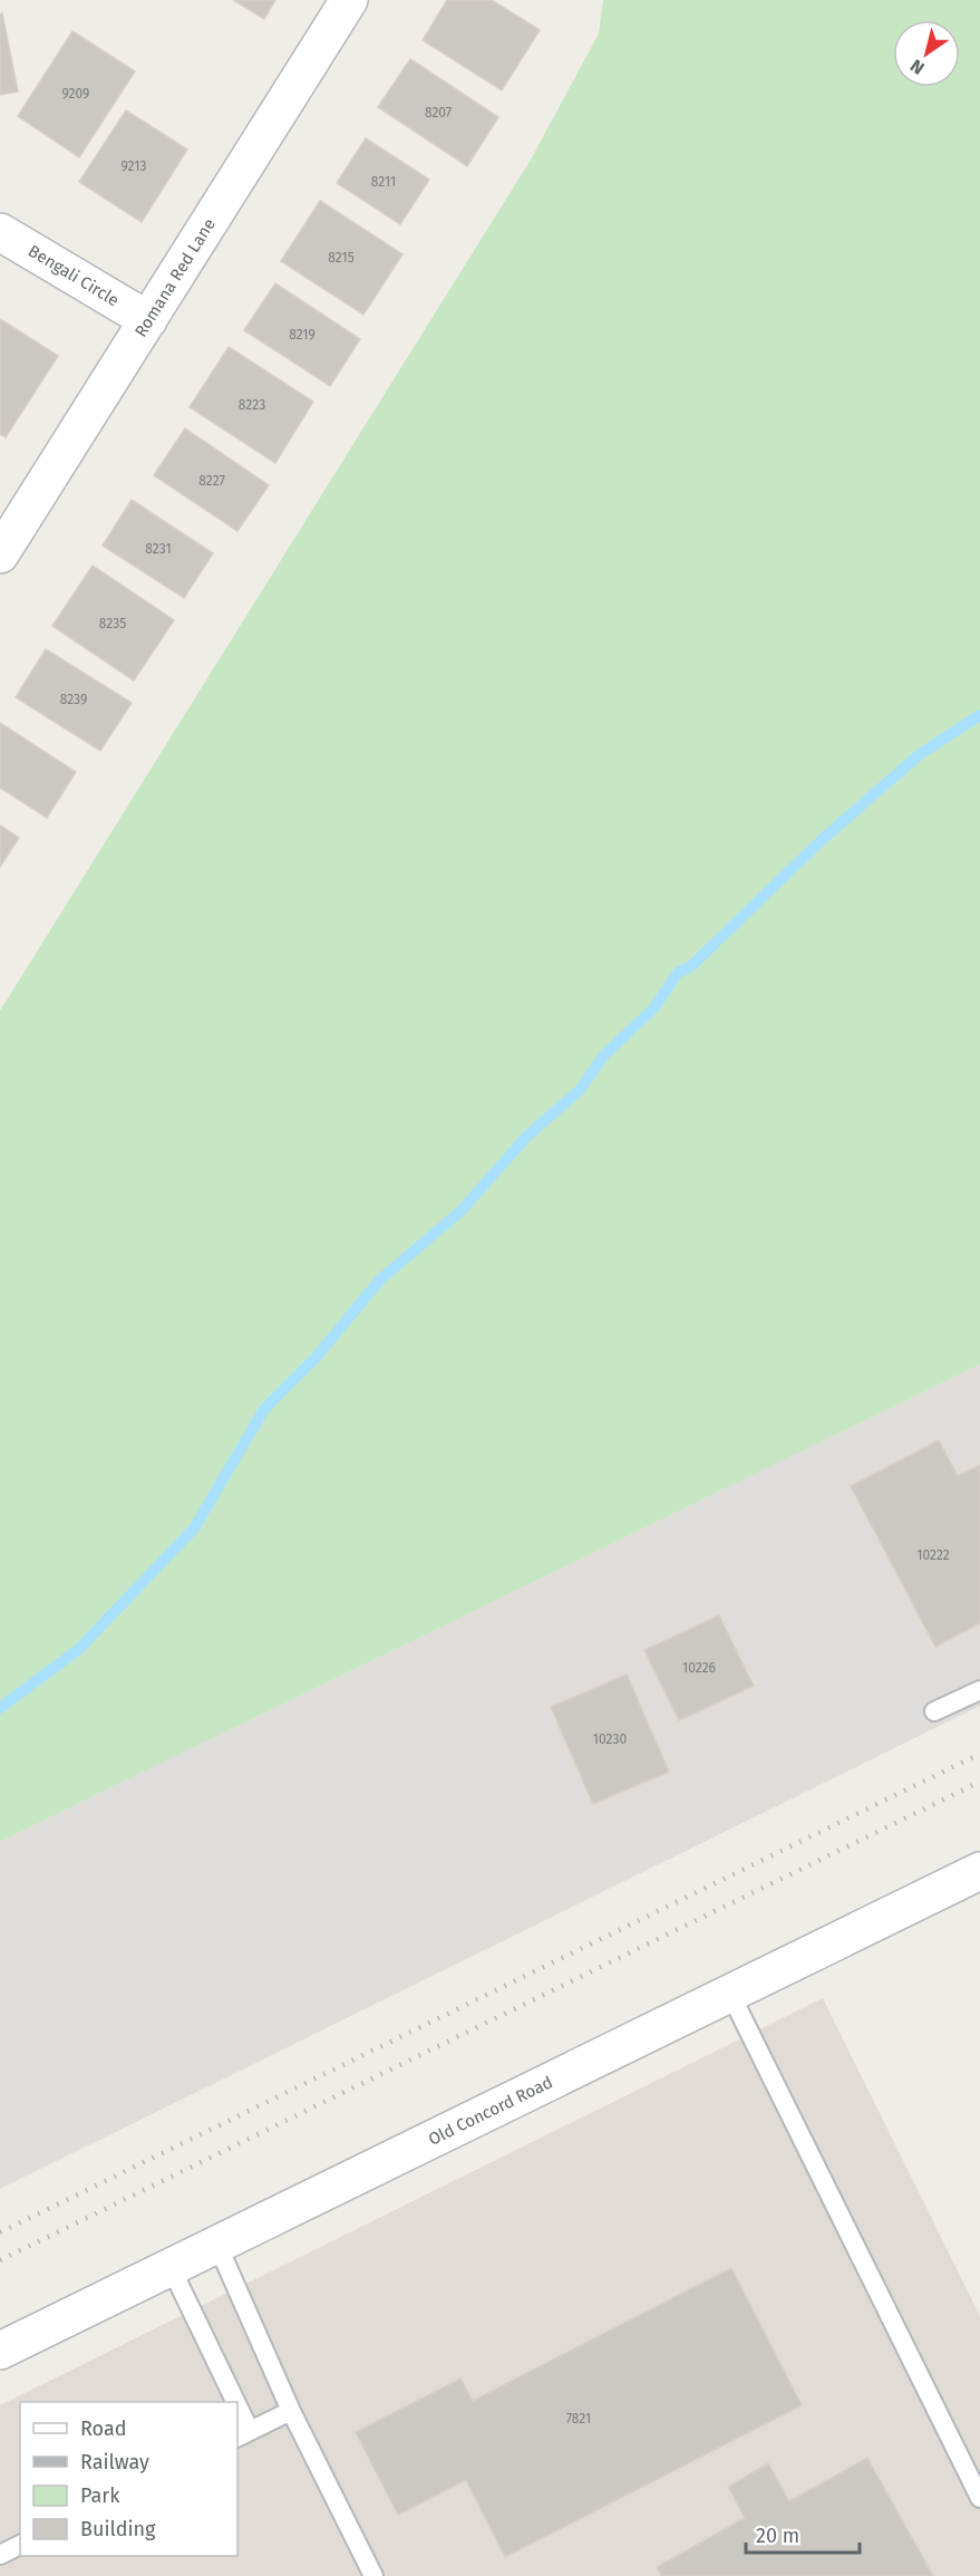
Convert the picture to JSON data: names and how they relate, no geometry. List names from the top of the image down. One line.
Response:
{"streets":{"street":["Bengali Circle","Romana Red Lane","Old Concord Road"]},"crossings":[["Bengali Circle","Romana Red Lane"]],"house_numbers":["9209","8207","9213","8211","8215","8219","8223","8227","8231","8235","8239","10222","10226","10230","7821"],"legend":["Road","Railway","Park","Building"],"scale_bar":"20 m","north":"bottom left"}
